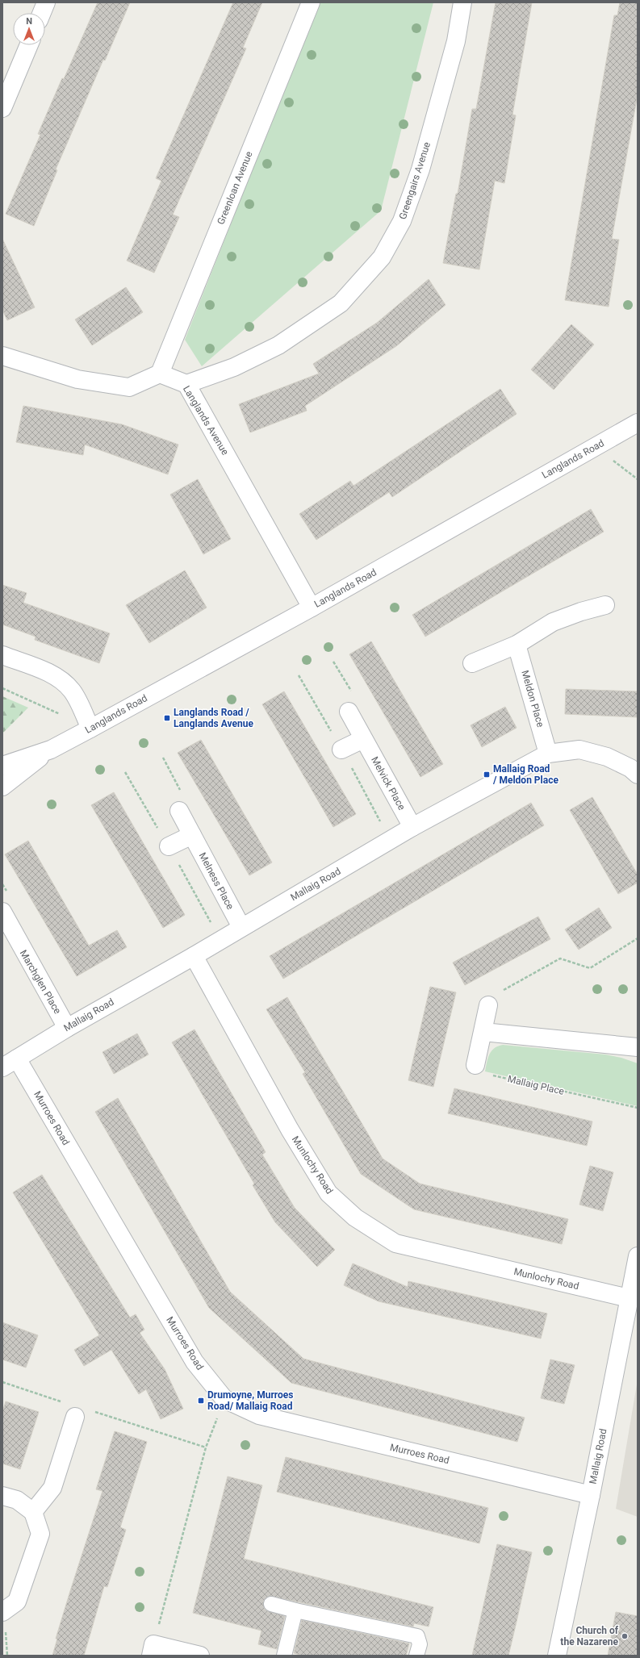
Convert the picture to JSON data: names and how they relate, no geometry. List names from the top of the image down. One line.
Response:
{"streets":{"street":["Greengairs Avenue","Greenloan Avenue","Langlands Avenue","Langlands Road","Meldon Place","Melvick Place","Melness Place","Mallaig Road","Marchglen Place","Murroes Road","Munlochy Road"],"path":["Mallaig Place"]},"crossings":[["Greengairs Avenue","Langlands Avenue"],["Greenloan Avenue","Langlands Avenue"],["Langlands Avenue","Langlands Road"],["Meldon Place","Mallaig Road"],["Melvick Place","Mallaig Road"],["Melness Place","Mallaig Road"],["Mallaig Road","Marchglen Place"],["Mallaig Road","Murroes Road"],["Mallaig Road","Munlochy Road"]],"places":{"transit":["Langlands Road / Langlands Avenue","Mallaig Road / Meldon Place","Drumoyne, Murroes Road/ Mallaig Road"],"other":["Church of the Nazarene"]},"north":"top"}
